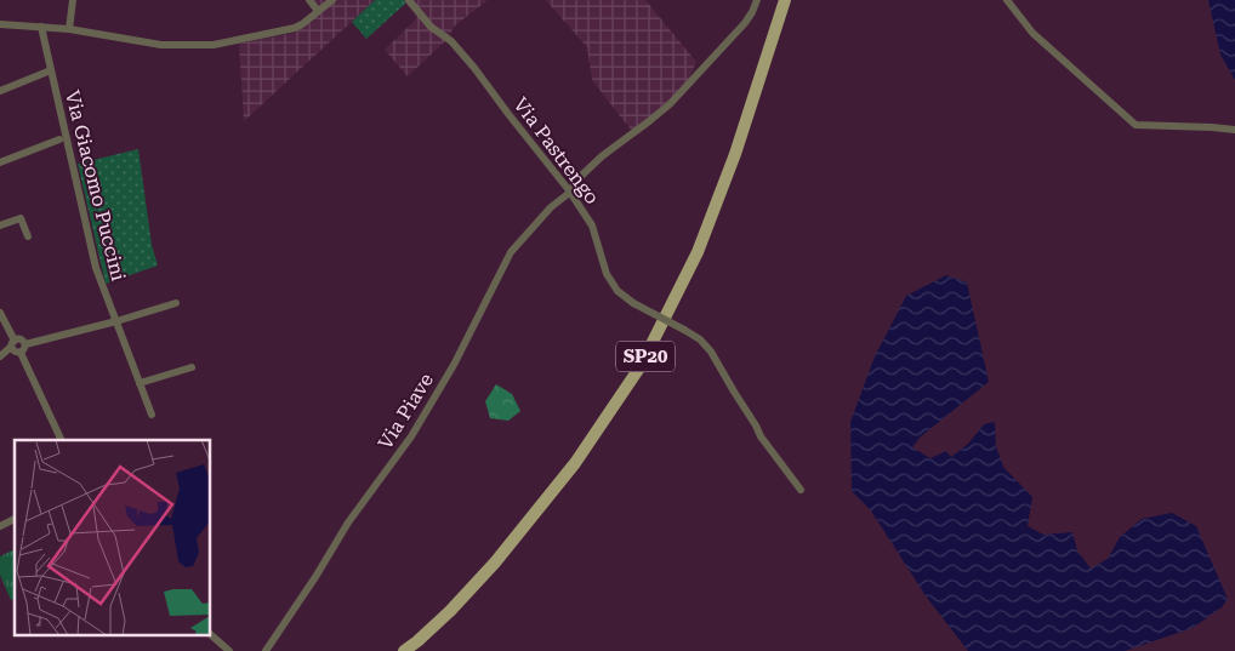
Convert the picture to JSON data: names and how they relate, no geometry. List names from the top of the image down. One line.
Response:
{"streets":{"main road":["SP20"],"street":["Via Pastrengo","Via Giacomo Puccini","Via Piave"]},"crossings":[["Via Pastrengo","Via Piave"]]}
